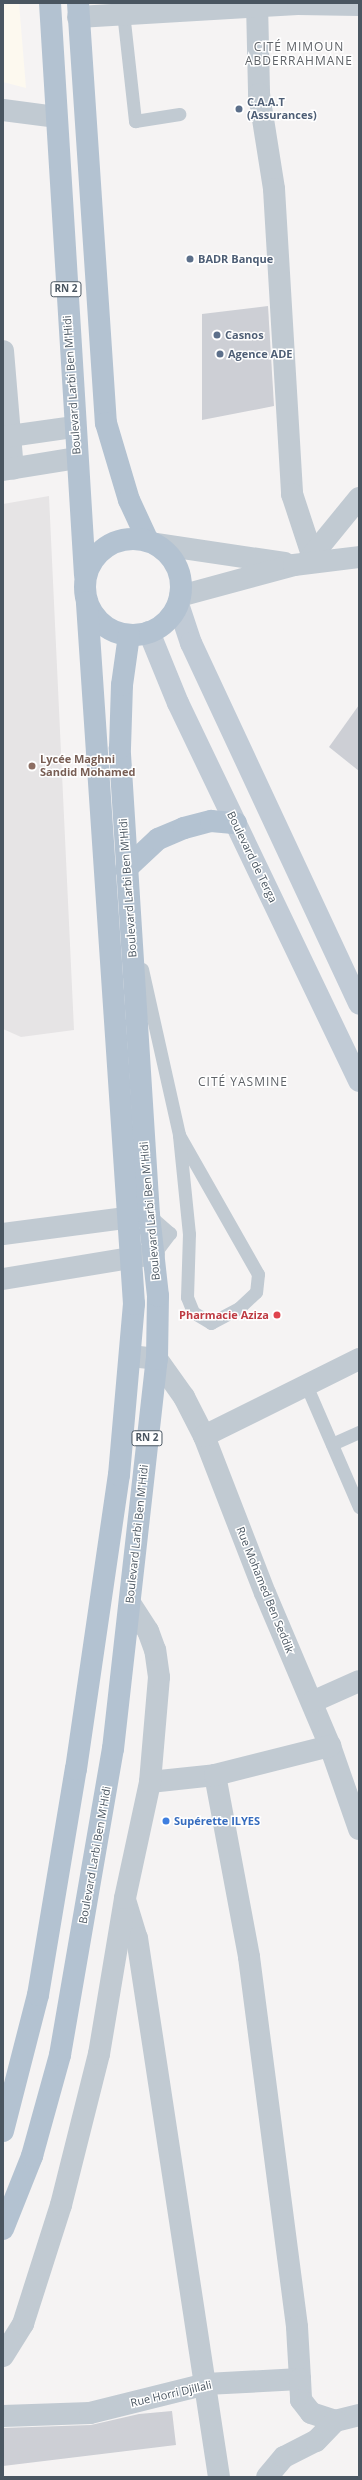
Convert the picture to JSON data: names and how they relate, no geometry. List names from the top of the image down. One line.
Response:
{"streets":{"main road":["RN 2","Boulevard Larbi Ben M'Hidi","Boulevard de Terga"],"street":["Rue Mohamed Ben Seddik","Rue Horri Djillali"]},"crossings":[["RN 2","Boulevard Larbi Ben M'Hidi"],["RN 2","Boulevard de Terga"],["Boulevard Larbi Ben M'Hidi","Boulevard de Terga"],["Boulevard Larbi Ben M'Hidi","Rue Mohamed Ben Seddik"]],"districts":["CITÉ MIMOUN ABDERRAHMANE","CITÉ YASMINE"],"places":["C.A.A.T (Assurances)","BADR Banque","Casnos","Agence ADE","Lycée Maghni Sandid Mohamed","Pharmacie Aziza","Supérette ILYES"]}
